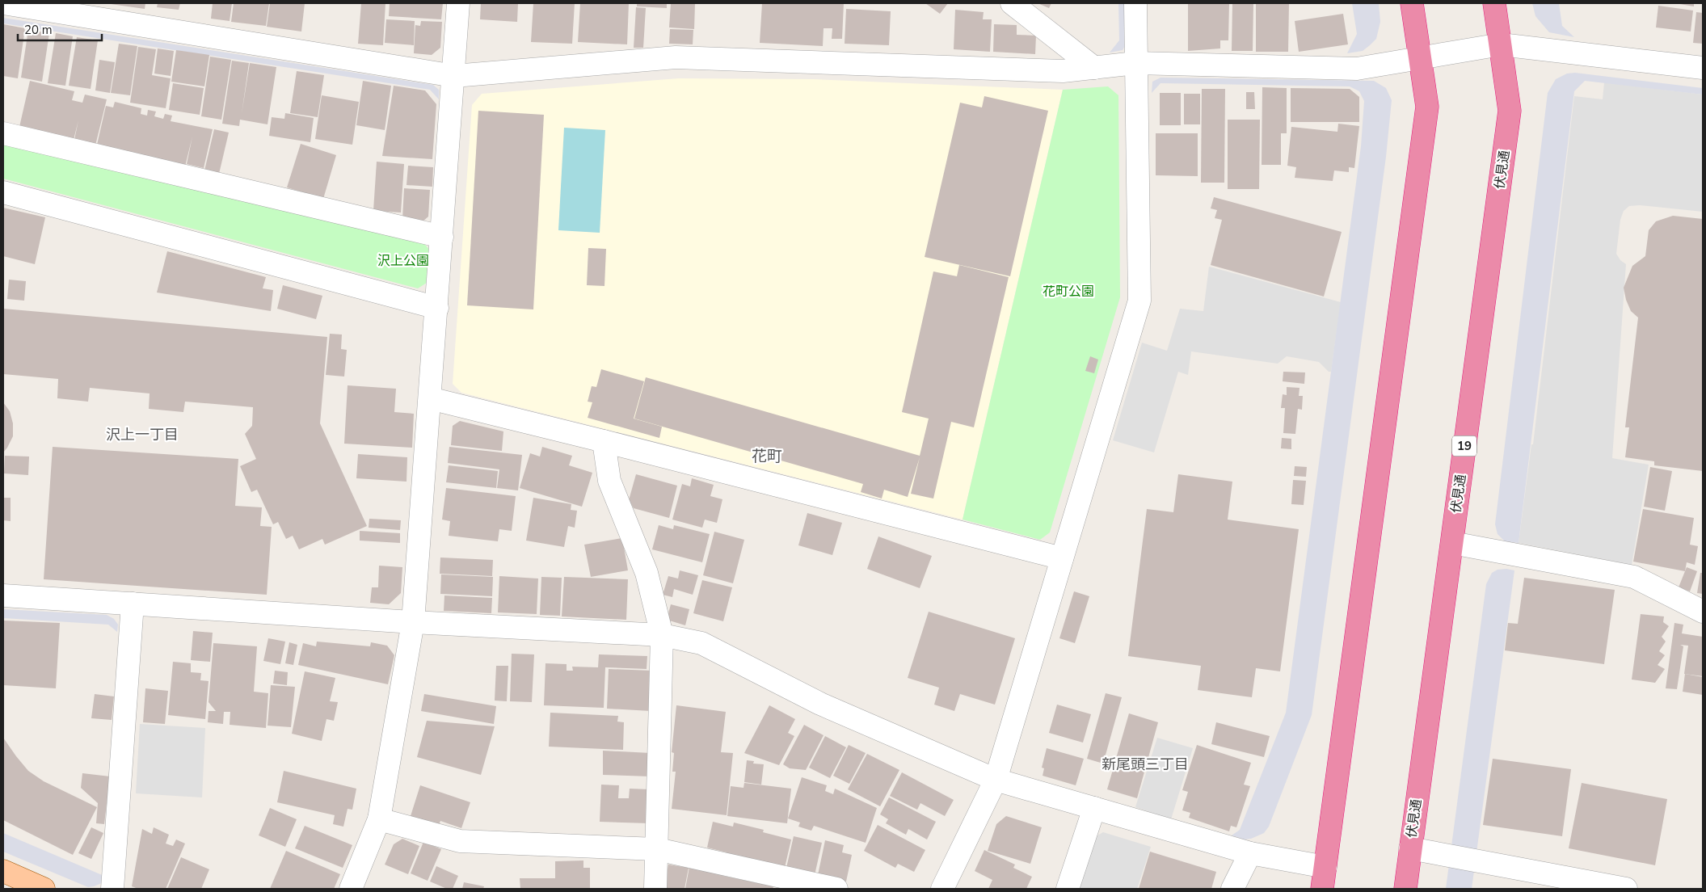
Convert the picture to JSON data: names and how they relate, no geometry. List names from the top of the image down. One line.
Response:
{"streets":{"highway":["伏見通","19"]},"districts":["沢上一丁目","花町","新尾頭三丁目"],"parks":["沢上公園","花町公園"],"scale_bar":"20 m"}
